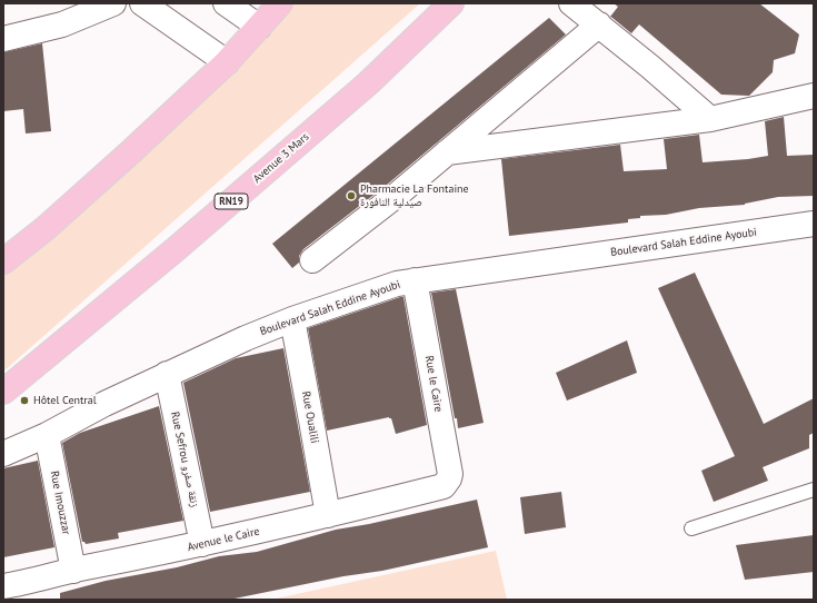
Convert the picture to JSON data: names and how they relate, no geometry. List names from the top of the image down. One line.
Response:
{"streets":{"main road":["Avenue 3 Mars","RN19"],"street":["Boulevard Salah Eddine Ayoubi","Rue le Caire","Rue Oualili","Rue Sefrou زنقة صفرو","Rue Imouzzar","Avenue le Caire"]},"crossings":[["Boulevard Salah Eddine Ayoubi","Rue le Caire"],["Boulevard Salah Eddine Ayoubi","Rue Oualili"],["Boulevard Salah Eddine Ayoubi","Rue Sefrou زنقة صفرو"],["Boulevard Salah Eddine Ayoubi","Rue Imouzzar"],["Rue le Caire","Avenue le Caire"],["Rue Oualili","Avenue le Caire"],["Rue Sefrou زنقة صفرو","Avenue le Caire"],["Rue Imouzzar","Avenue le Caire"]],"places":["Pharmacie La Fontaine صيدلية النافورة","Hôtel Central"]}
